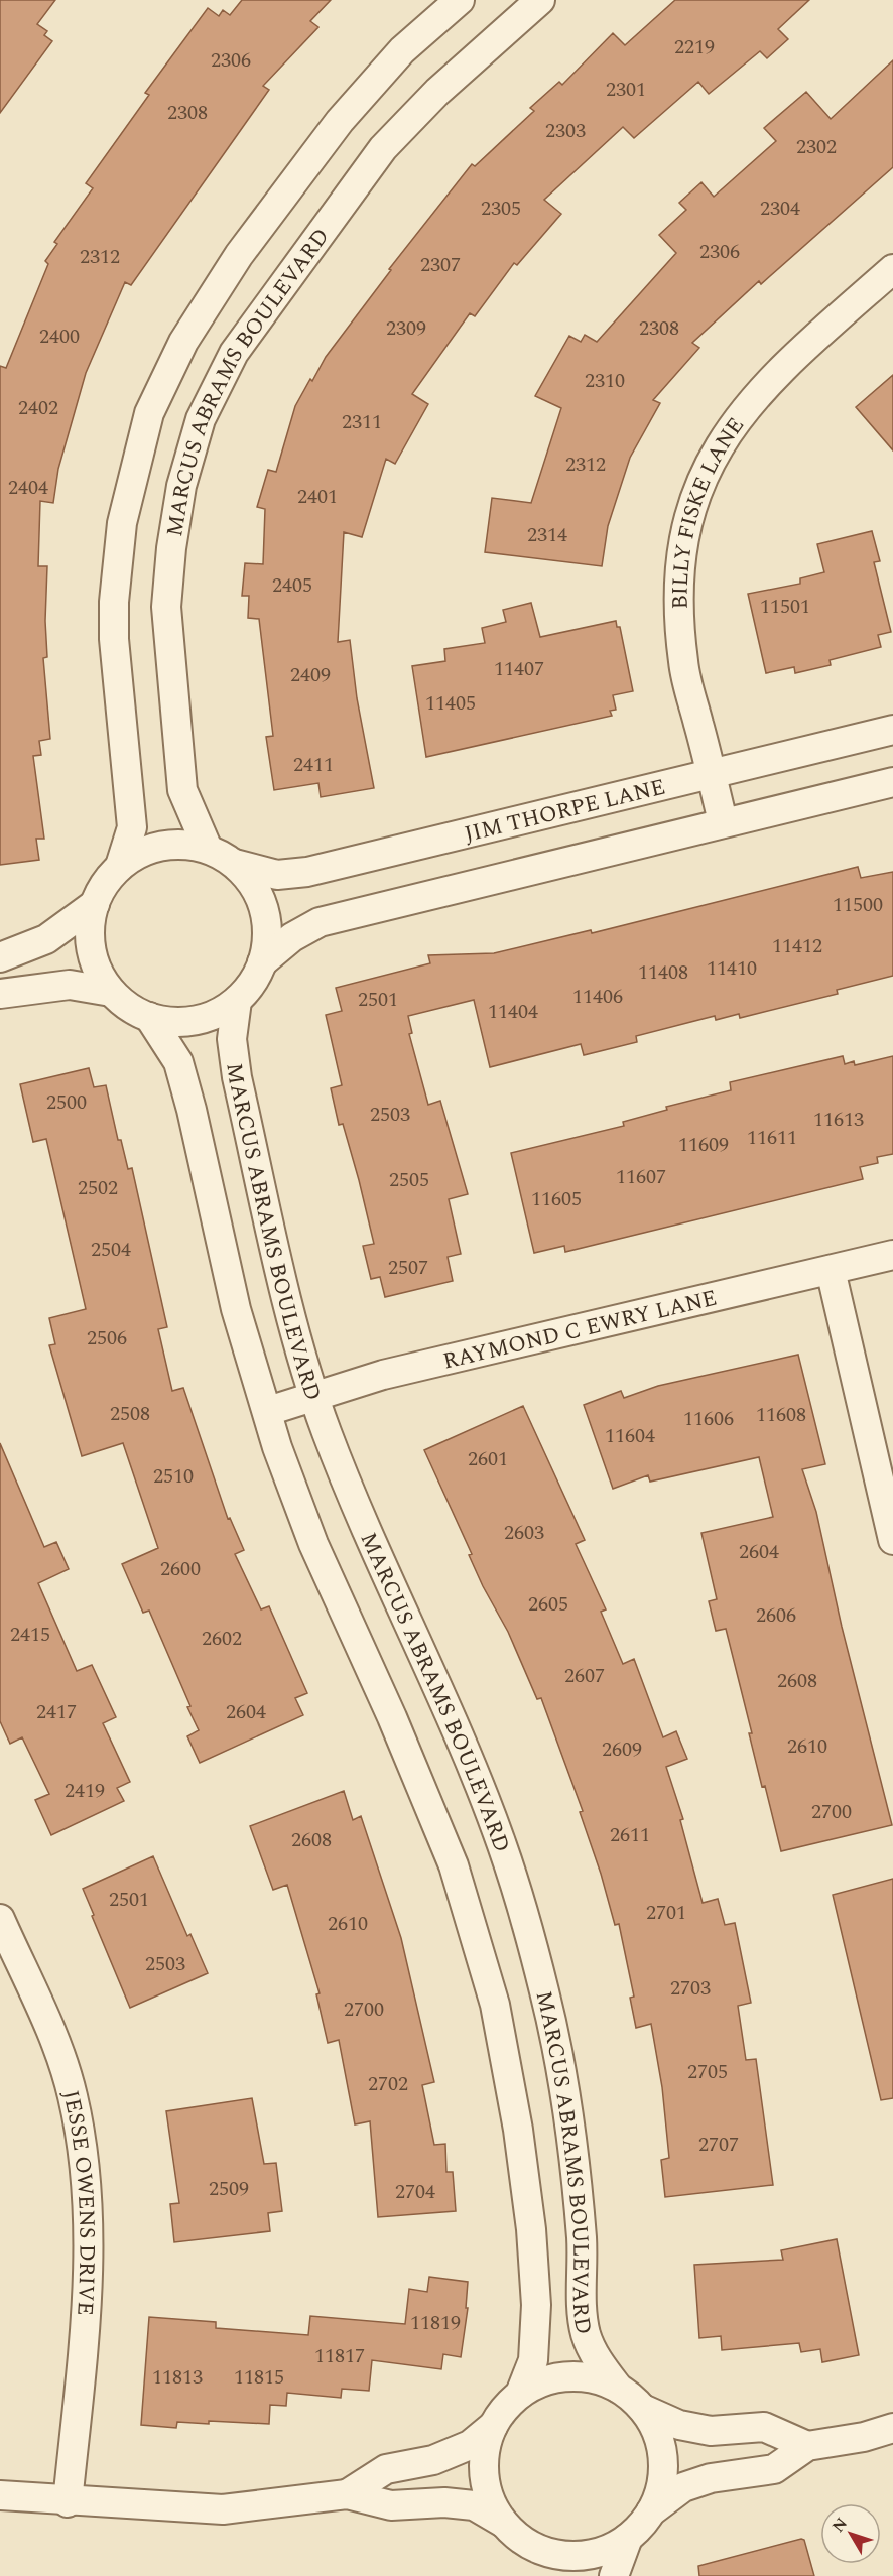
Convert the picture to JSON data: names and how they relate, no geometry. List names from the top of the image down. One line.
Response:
{"streets":{"street":["MARCUS ABRAMS BOULEVARD","BILLY FISKE LANE","JIM THORPE LANE","RAYMOND C EWRY LANE","JESSE OWENS DRIVE"]},"crossings":[["MARCUS ABRAMS BOULEVARD","JIM THORPE LANE"],["MARCUS ABRAMS BOULEVARD","RAYMOND C EWRY LANE"],["BILLY FISKE LANE","JIM THORPE LANE"]],"house_numbers":["2219","2306","2301","2308","2303","2302","2305","2304","2306","2312","2307","2309","2308","2400","2310","2402","2311","2312","2404","2401","2314","2405","11501","11407","2409","11405","2411","11500","11412","11410","11408","11406","2501","11404","2500","2503","11613","11611","11609","11607","2505","2502","11605","2504","2507","2506","2508","11608","11606","11604","2601","2510","2603","2604","2600","2605","2606","2415","2602","2607","2608","2417","2604","2610","2609","2419","2700","2611","2608","2501","2701","2610","2503","2703","2700","2705","2702","2707","2509","2704","11819","11817","11813","11815"],"north":"top left"}
